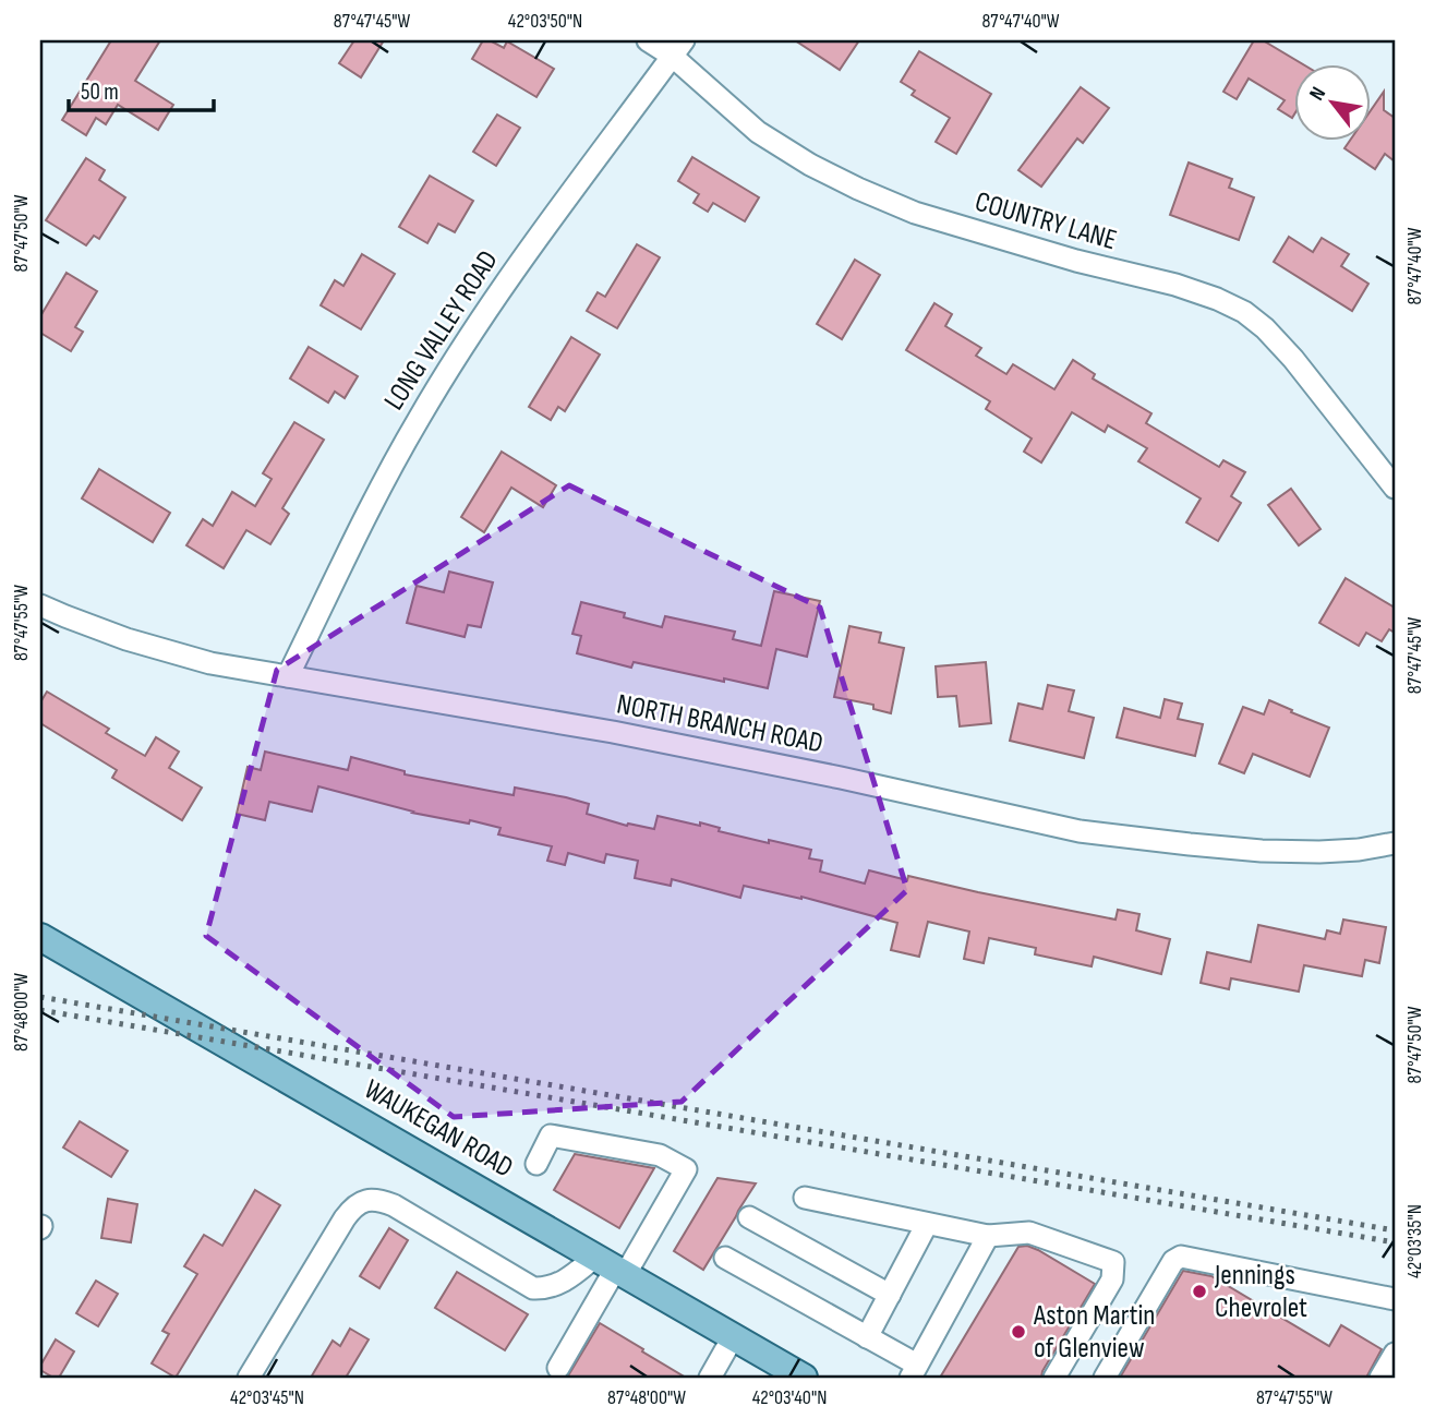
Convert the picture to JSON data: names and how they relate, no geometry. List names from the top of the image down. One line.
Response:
{"streets":{"main road":["WAUKEGAN ROAD"],"street":["COUNTRY LANE","LONG VALLEY ROAD","NORTH BRANCH ROAD"]},"crossings":[["COUNTRY LANE","LONG VALLEY ROAD"],["LONG VALLEY ROAD","NORTH BRANCH ROAD"]],"places":["Jennings Chevrolet","Aston Martin of Glenview"],"scale_bar":"50 m","north":"top left","coordinates":["87°47'45\"W","42°03'50\"N","87°47'40\"W","87°47'50\"W","87°47'55\"W","87°48'00\"W","42°03'35\"N","42°03'45\"N","42°03'40\"N"]}
